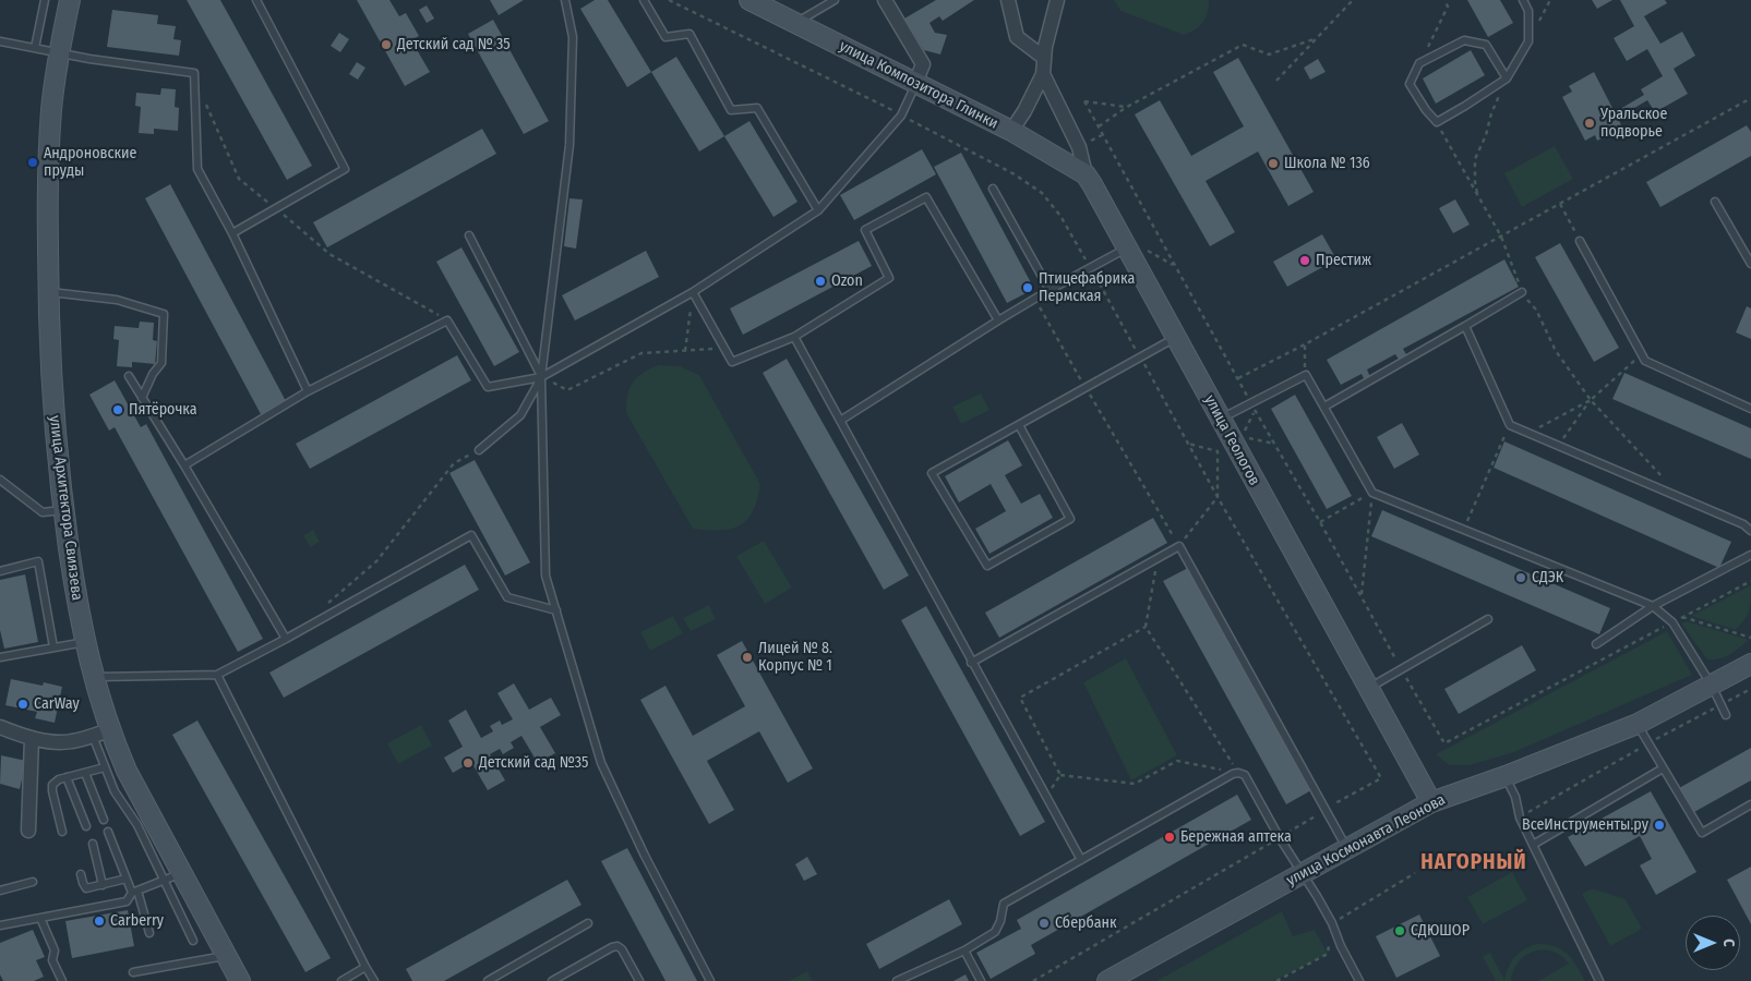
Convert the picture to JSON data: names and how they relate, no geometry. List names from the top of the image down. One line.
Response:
{"streets":{"main road":["улица Композитора Глинки","улица Геологов","улица Архитектора Свиязева","улица Космонавта Леонова"]},"crossings":[["улица Композитора Глинки","улица Геологов"],["улица Геологов","улица Космонавта Леонова"]],"districts":["НАГОРНЫЙ"],"places":["Детский сад № 35","Уральское подворье","Андроновские пруды","Школа № 136","Престиж","Ozon","Птицефабрика Пермская","Пятёрочка","СДЭК","Лицей № 8. Корпус № 1","CarWay","Детский сад №35","ВсеИнструменты.ру","Бережная аптека","Carberry","Сбербанк","СДЮШОР"],"north":"right"}
